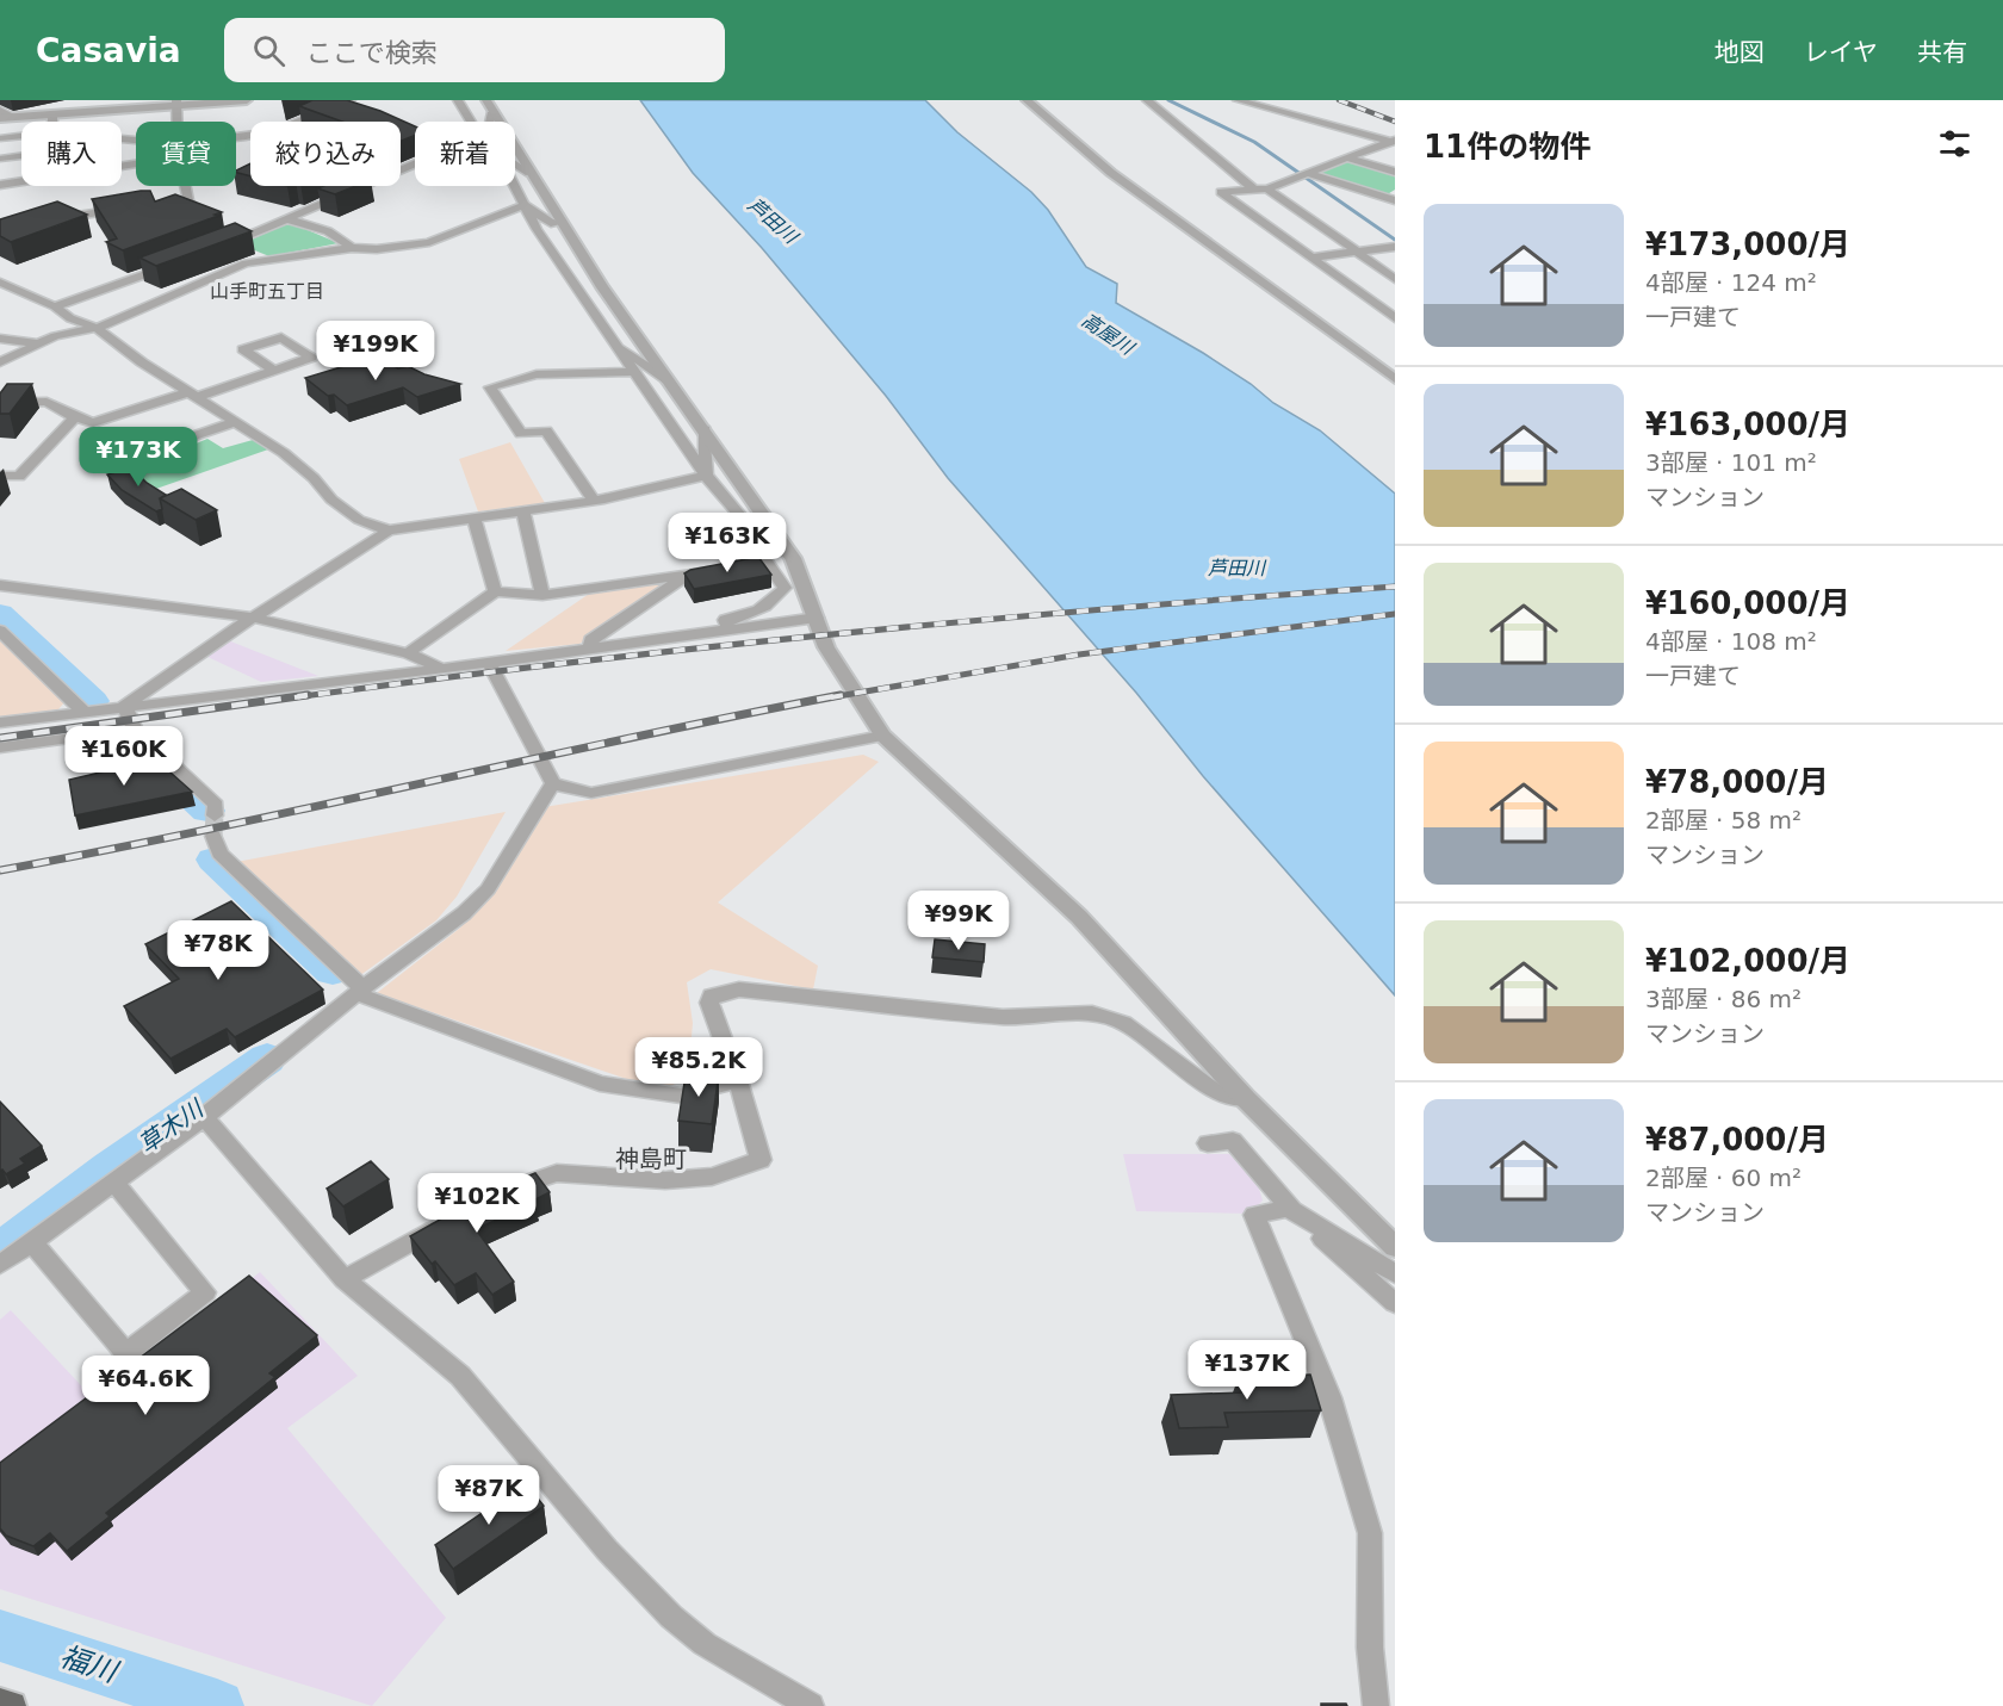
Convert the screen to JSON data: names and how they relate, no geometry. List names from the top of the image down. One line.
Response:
{"districts":["山手町五丁目","神島町"],"water":["芦田川","高屋川","草木川","福川"],"page":{"header":"Casavia","search":"ここで検索","nav":["地図","レイヤ","共有"],"heading":"11件の物件","chip":["購入","賃貸","絞り込み","新着"],"list":[{"name":"¥173,000/月","note":"4部屋 · 124 m² · 一戸建て"},{"name":"¥163,000/月","note":"3部屋 · 101 m² · マンション"},{"name":"¥160,000/月","note":"4部屋 · 108 m² · 一戸建て"},{"name":"¥78,000/月","note":"2部屋 · 58 m² · マンション"},{"name":"¥102,000/月","note":"3部屋 · 86 m² · マンション"},{"name":"¥87,000/月","note":"2部屋 · 60 m² · マンション"}],"price":["¥199K","¥173K","¥163K","¥160K","¥99K","¥78K","¥85.2K","¥102K","¥137K","¥64.6K","¥87K"]}}
